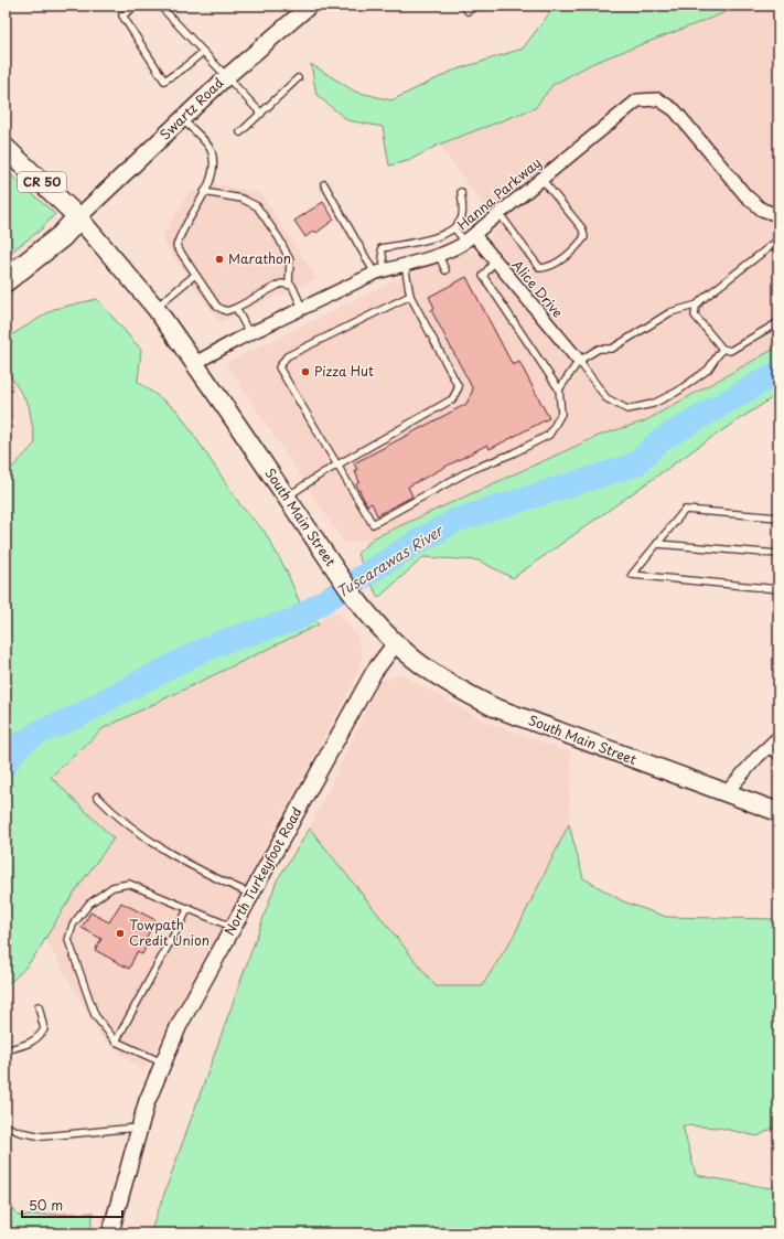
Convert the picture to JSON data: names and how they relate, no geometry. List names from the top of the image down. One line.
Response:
{"streets":{"main road":["CR 50","South Main Street"],"street":["Swartz Road","Hanna Parkway","Alice Drive","North Turkeyfoot Road"]},"crossings":[["Swartz Road","South Main Street"],["Hanna Parkway","Alice Drive"],["Hanna Parkway","South Main Street"],["South Main Street","North Turkeyfoot Road"]],"water":["Tuscarawas River"],"places":["Marathon","Pizza Hut","Towpath Credit Union"],"scale_bar":"50 m"}
